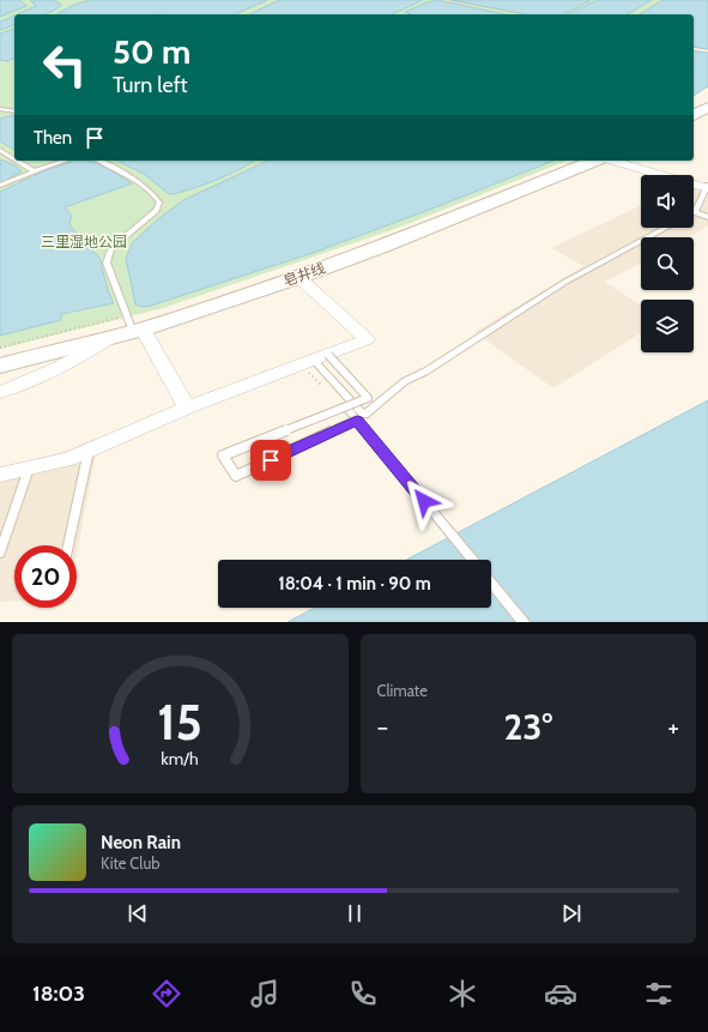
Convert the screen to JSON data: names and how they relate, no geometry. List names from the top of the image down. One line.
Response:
{"streets":{"street":["皂井线"]},"parks":["三里湿地公园"],"page":{"turn":["50 m","Turn left"],"then":"Then","limit":"20","trip":"18:04 · 1 min · 90 m","tile":"Climate","heat":["−","23°","+"],"song":["Neon Rain","Kite Club"],"tabs":"18:03","gauge":["15","km/h"]}}
